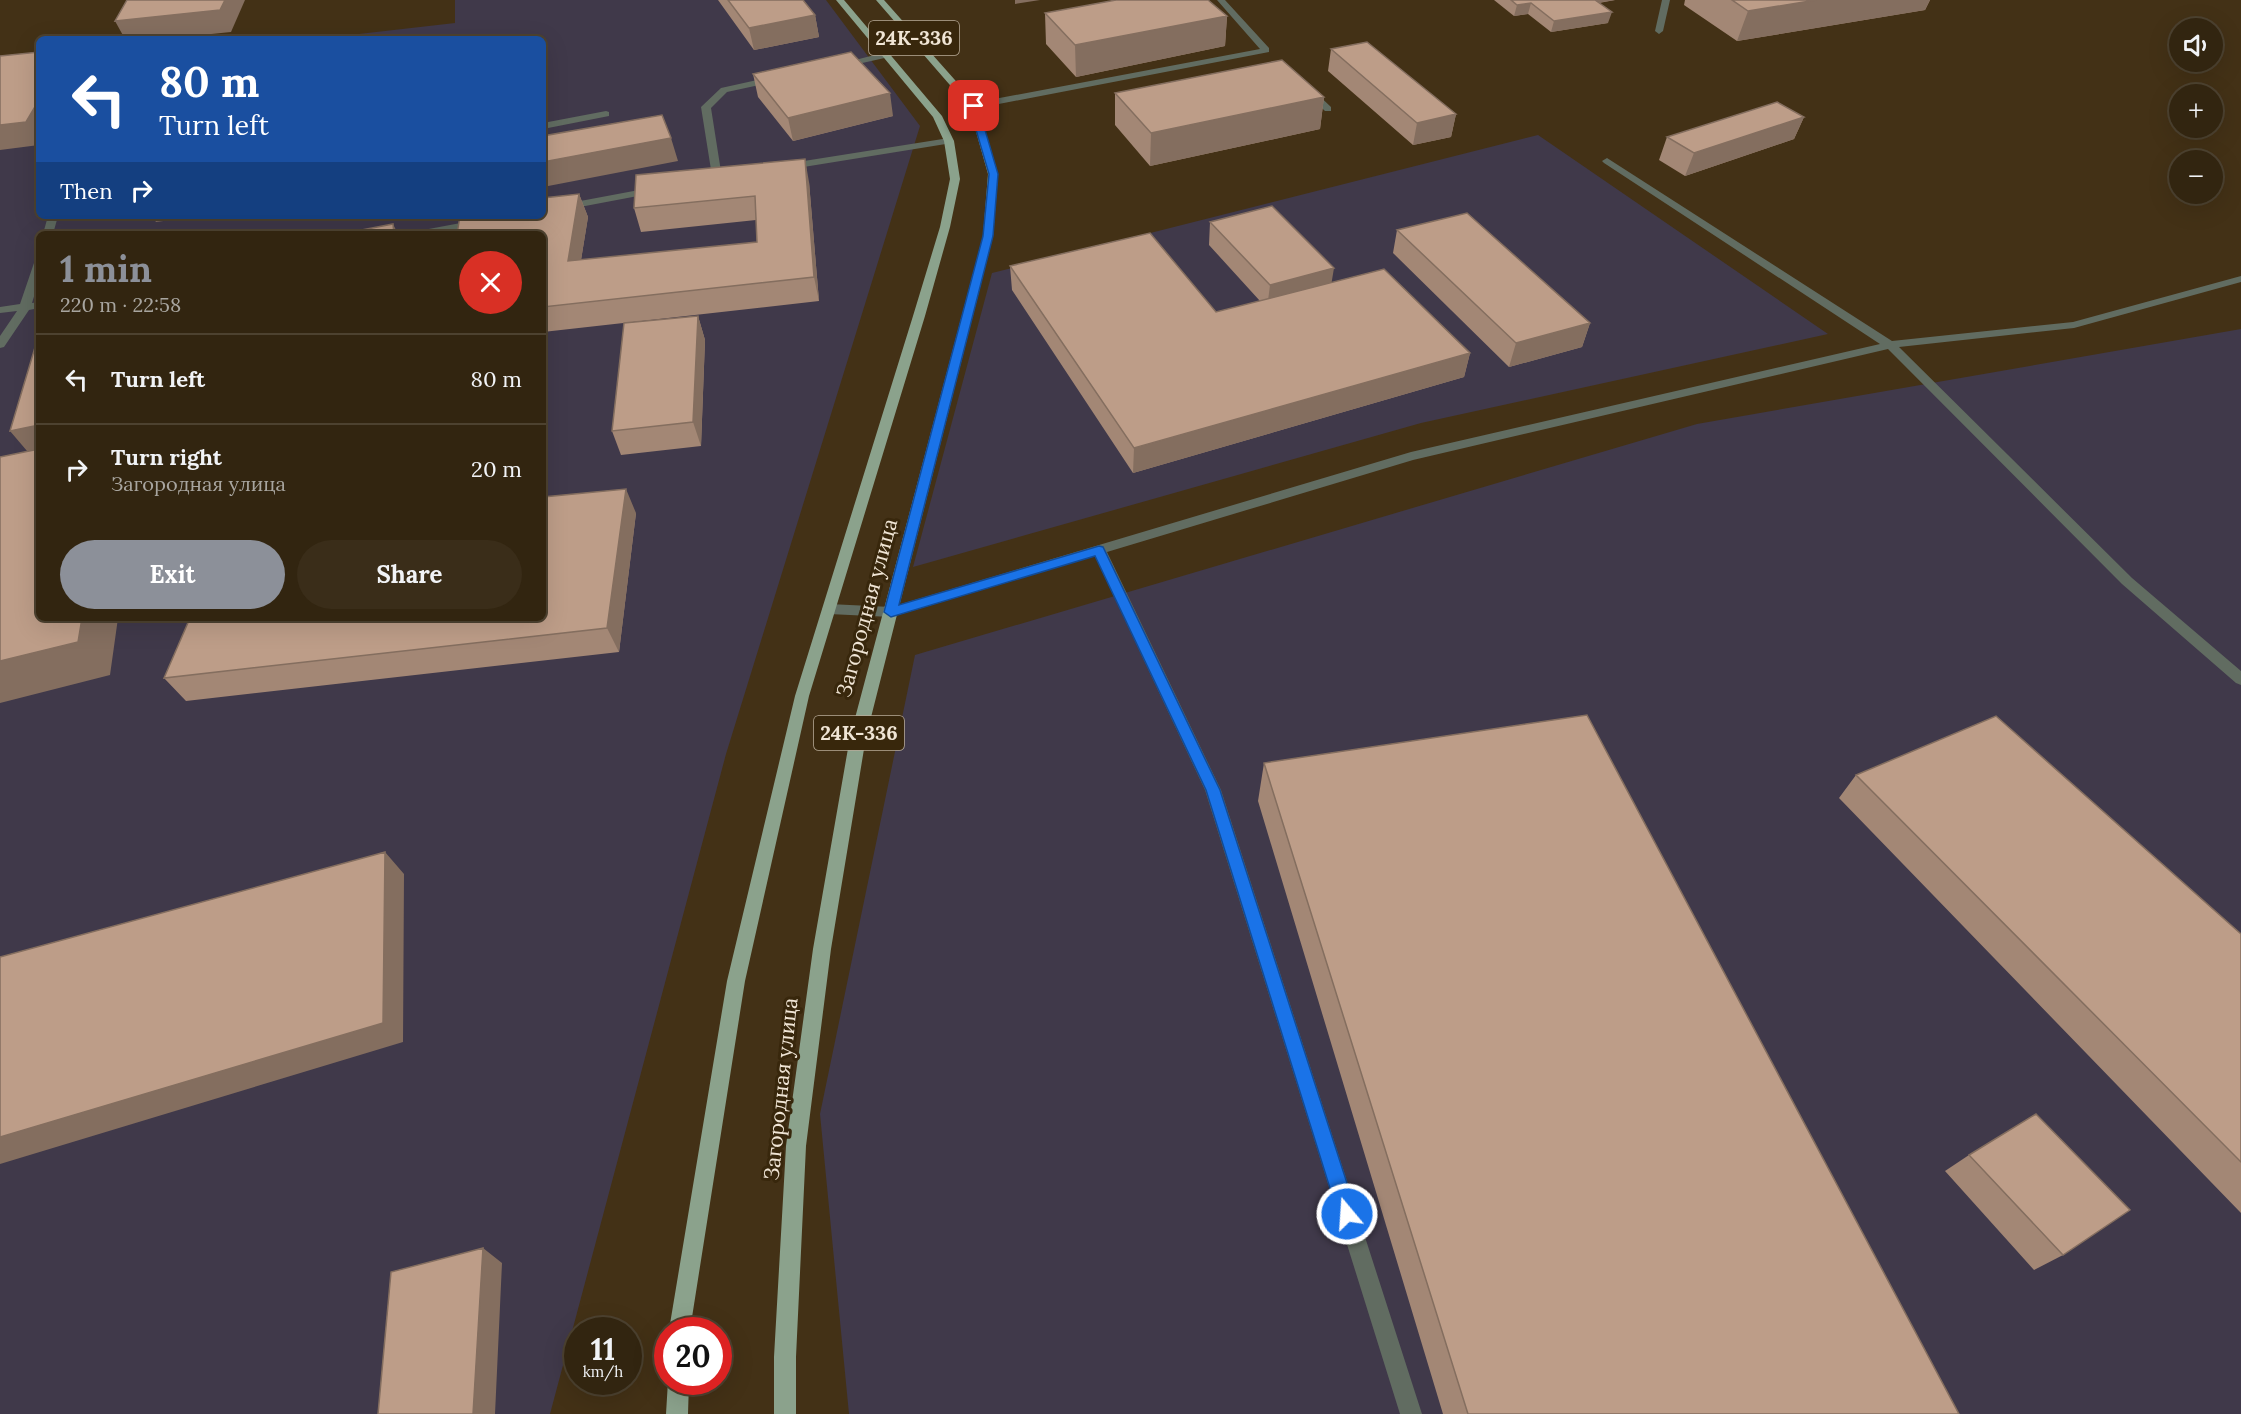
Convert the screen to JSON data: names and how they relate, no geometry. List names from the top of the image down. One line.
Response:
{"streets":{"main road":["24К-336","Загородная улица"]},"page":{"map_buttons":["+","−"],"turn":["80 m","Turn left"],"then":"Then","heading":["1 min","220 m · 22:58"],"list":[{"name":"Turn left","value":"80 m"},{"name":"Turn right","note":"Загородная улица","value":"20 m"}],"buttons":["Exit","Share"],"speed":"11 km/h","limit":"20"}}
